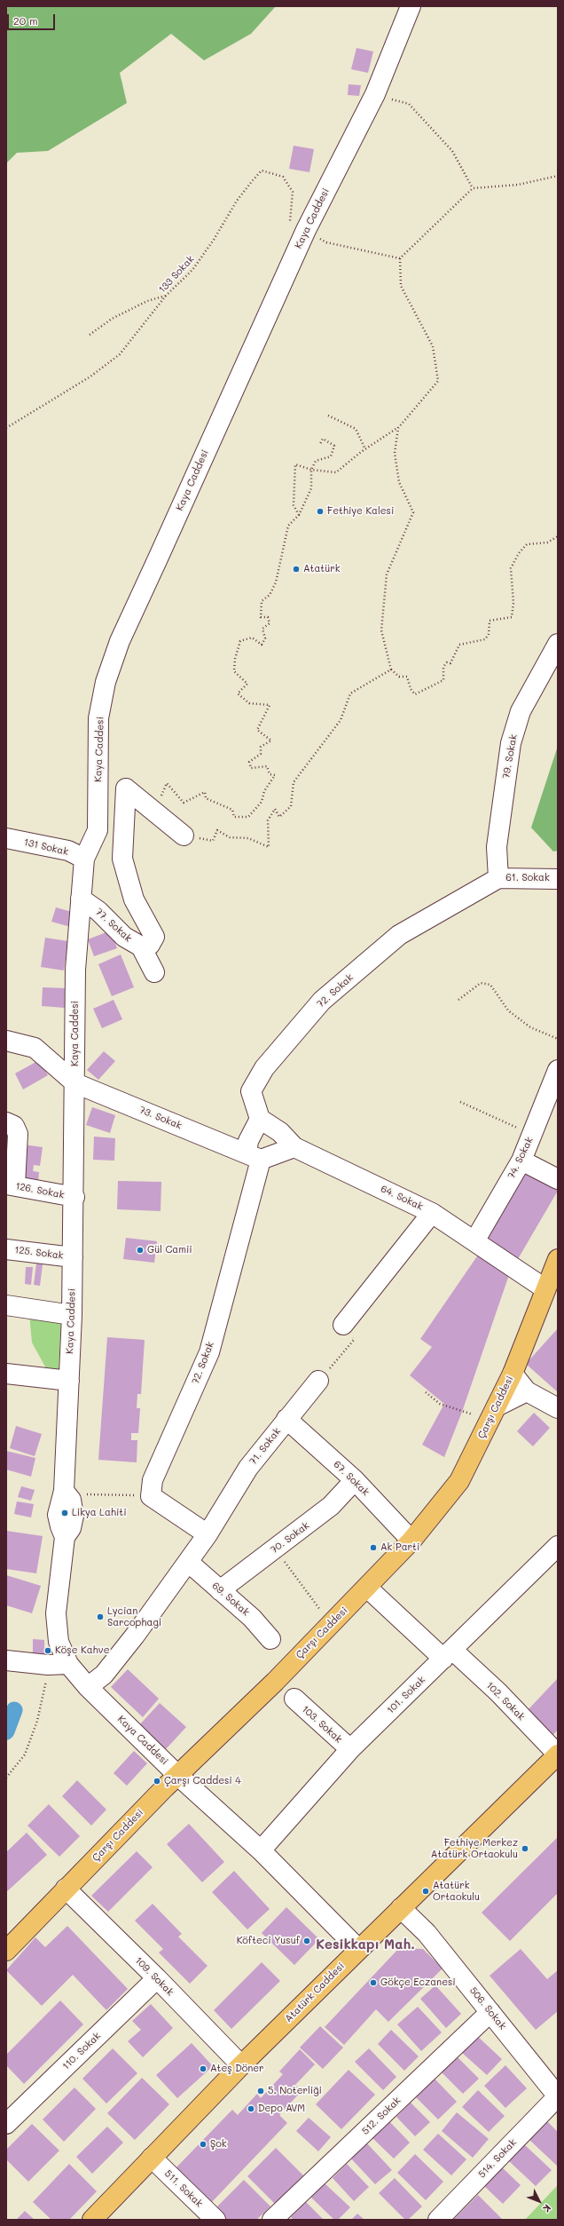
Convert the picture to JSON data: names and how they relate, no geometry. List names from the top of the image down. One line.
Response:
{"streets":{"main road":["Çarşı Caddesi","Atatürk Caddesi"],"street":["Kaya Caddesi","79. Sokak","131 Sokak","61. Sokak","77. Sokak","72. Sokak","73. Sokak","74. Sokak","126. Sokak","64. Sokak","125. Sokak","71. Sokak","67. Sokak","70. Sokak","69. Sokak","101. Sokak","102. Sokak","103. Sokak","109. Sokak","506. Sokak","110. Sokak","512. Sokak","514. Sokak","511. Sokak"],"path":["133 Sokak"]},"crossings":[["Kaya Caddesi","133 Sokak"],["Kaya Caddesi","131 Sokak"],["Kaya Caddesi","77. Sokak"],["Kaya Caddesi","73. Sokak"],["Kaya Caddesi","126. Sokak"],["Kaya Caddesi","125. Sokak"],["Kaya Caddesi","Çarşı Caddesi"],["Kaya Caddesi","71. Sokak"],["Kaya Caddesi","101. Sokak"],["Kaya Caddesi","Atatürk Caddesi"],["79. Sokak","61. Sokak"],["79. Sokak","72. Sokak"],["61. Sokak","72. Sokak"],["72. Sokak","73. Sokak"],["74. Sokak","64. Sokak"],["64. Sokak","Çarşı Caddesi"],["Çarşı Caddesi","67. Sokak"],["Çarşı Caddesi","102. Sokak"],["Çarşı Caddesi","109. Sokak"],["71. Sokak","67. Sokak"],["71. Sokak","69. Sokak"],["67. Sokak","70. Sokak"],["70. Sokak","69. Sokak"],["101. Sokak","102. Sokak"],["101. Sokak","103. Sokak"],["102. Sokak","Atatürk Caddesi"],["109. Sokak","Atatürk Caddesi"],["109. Sokak","110. Sokak"],["Atatürk Caddesi","506. Sokak"],["Atatürk Caddesi","511. Sokak"],["506. Sokak","512. Sokak"],["506. Sokak","514. Sokak"]],"districts":["Kesikkapı Mah."],"places":["Fethiye Kalesi","Atatürk","Gül Camii","Likya Lahiti","Ak Parti","Lycian Sarcophagi","Köşe Kahve","Çarşı Caddesi 4","Fethiye Merkez Atatürk Ortaokulu","Atatürk Ortaokulu","Köfteci Yusuf","Gökçe Eczanesi","Ateş Döner","5. Noterliği","Depo AVM","Şok"],"scale_bar":"20 m","north":"bottom right"}
